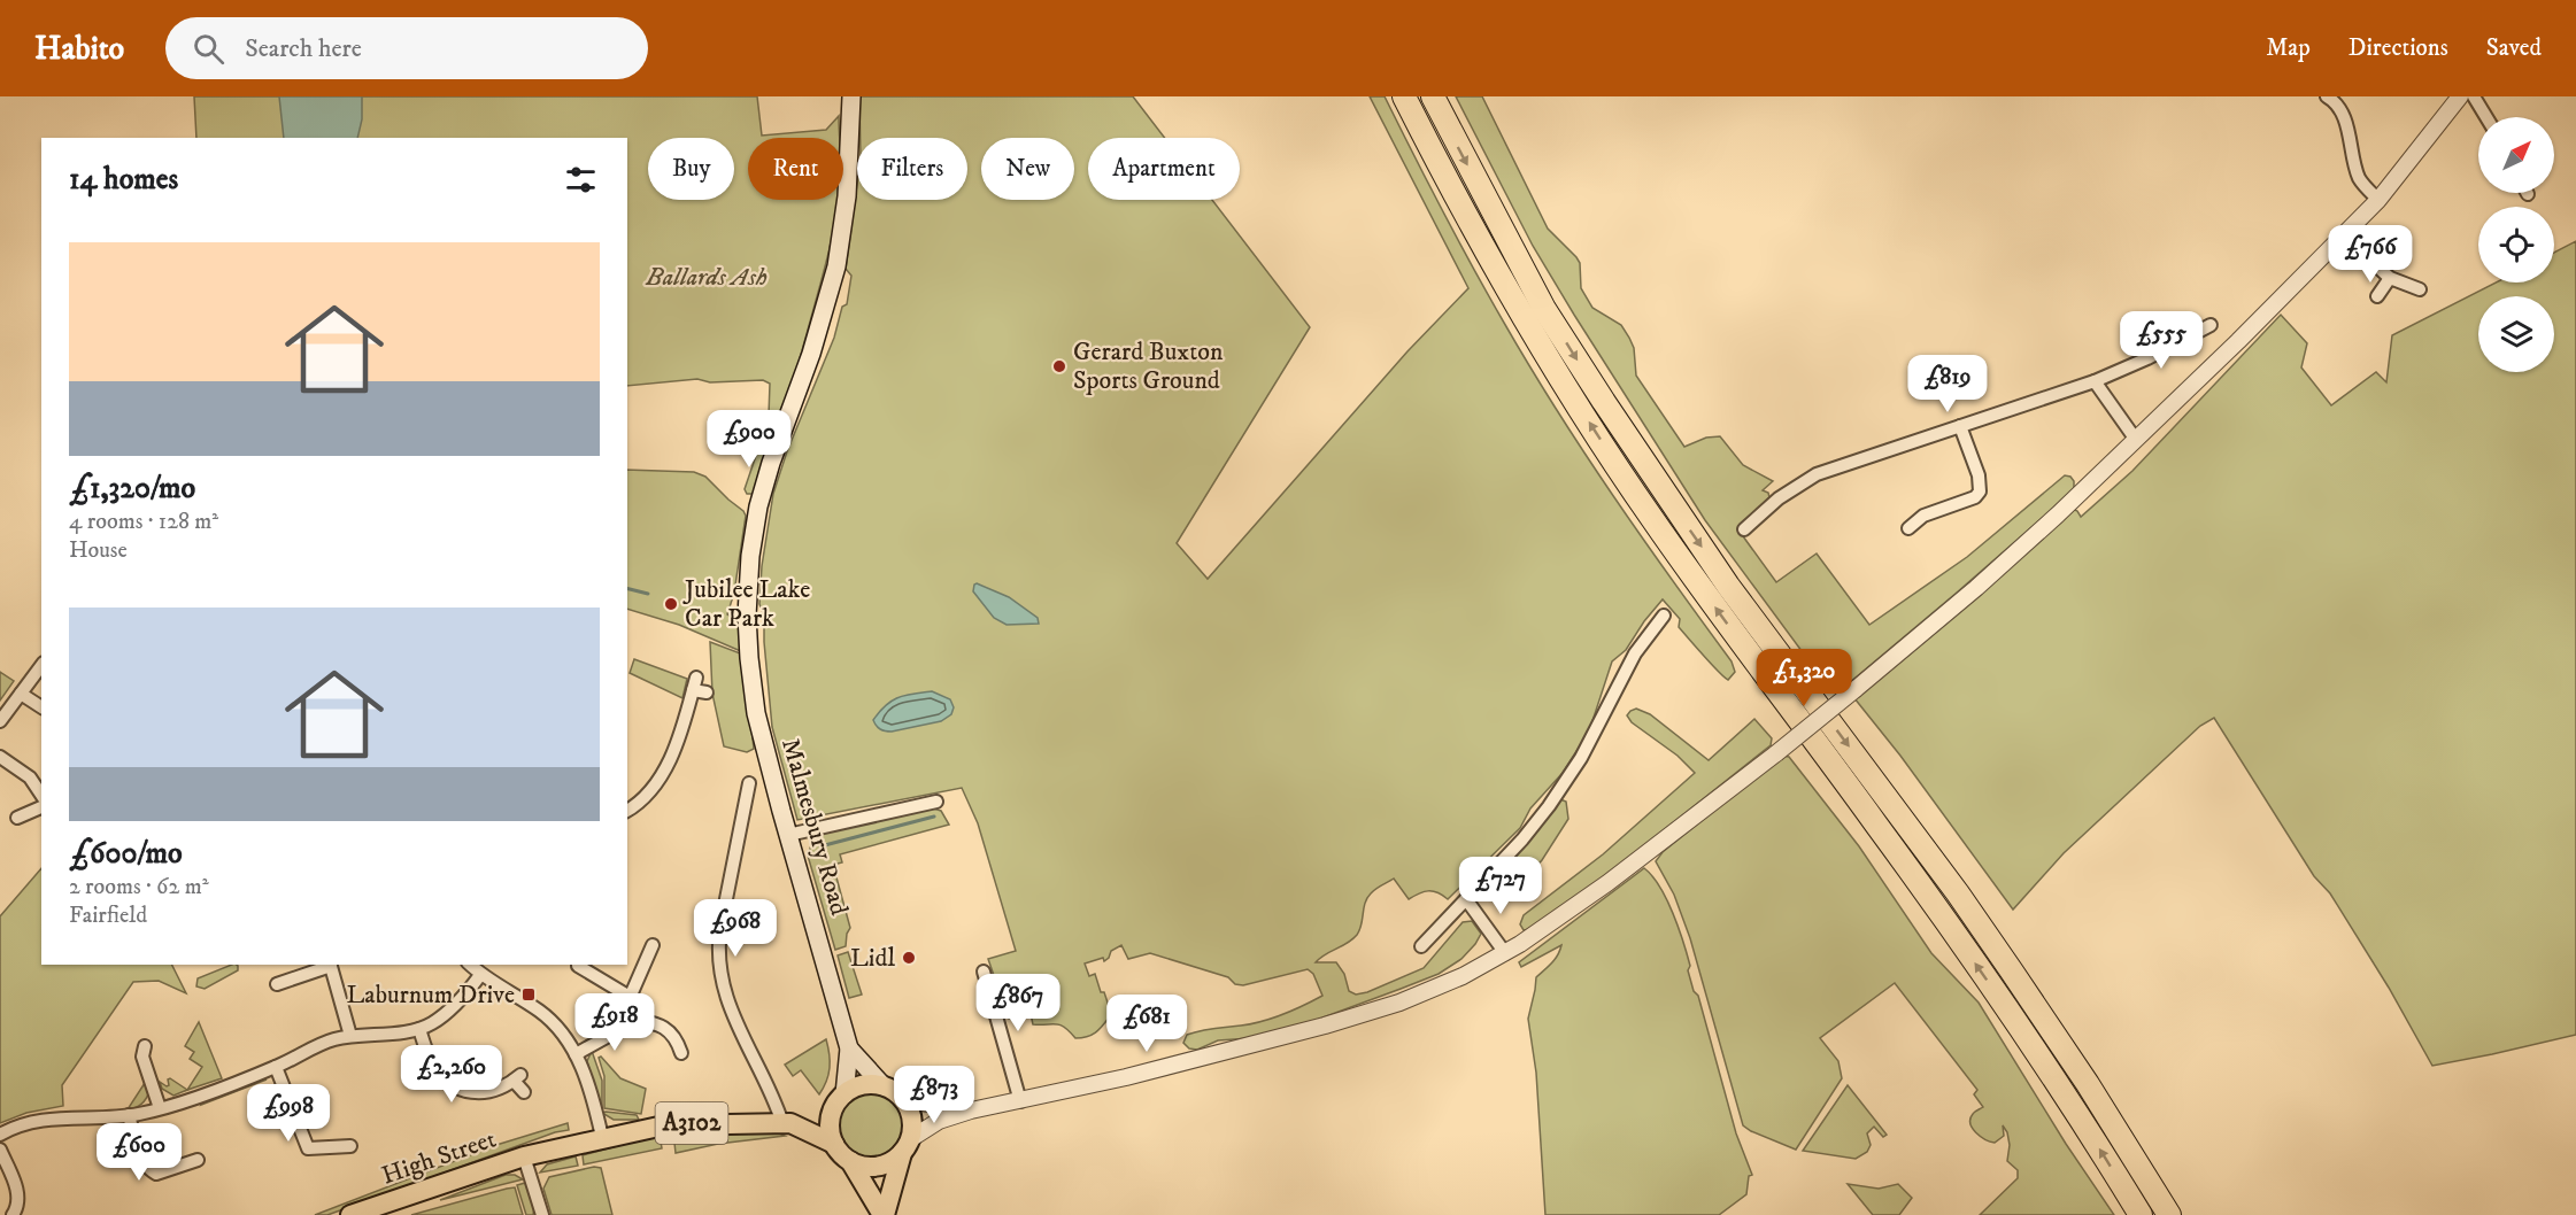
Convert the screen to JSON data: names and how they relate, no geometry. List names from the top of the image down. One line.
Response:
{"streets":{"main road":["Malmesbury Road","A3102","High Street"]},"crossings":[["A3102","High Street"]],"parks":["Ballards Ash"],"places":{"other":["Gerard Buxton Sports Ground","Jubilee Lake Car Park","Lidl"],"transit":["Laburnum Drive"]},"north":"top right","page":{"header":"Habito","search":"Search here","nav":["Map","Directions","Saved"],"chip":["Buy","Rent","Filters","New","Apartment"],"heading":"14 homes","list":[{"name":"£1,320/mo","note":"4 rooms · 128 m² · House"},{"name":"£600/mo","note":"2 rooms · 62 m² · Fairfield"}],"price":["£766","£555","£819","£900","£1,320","£727","£968","£867","£918","£681","£2,260","£873","£998","£600"]}}
